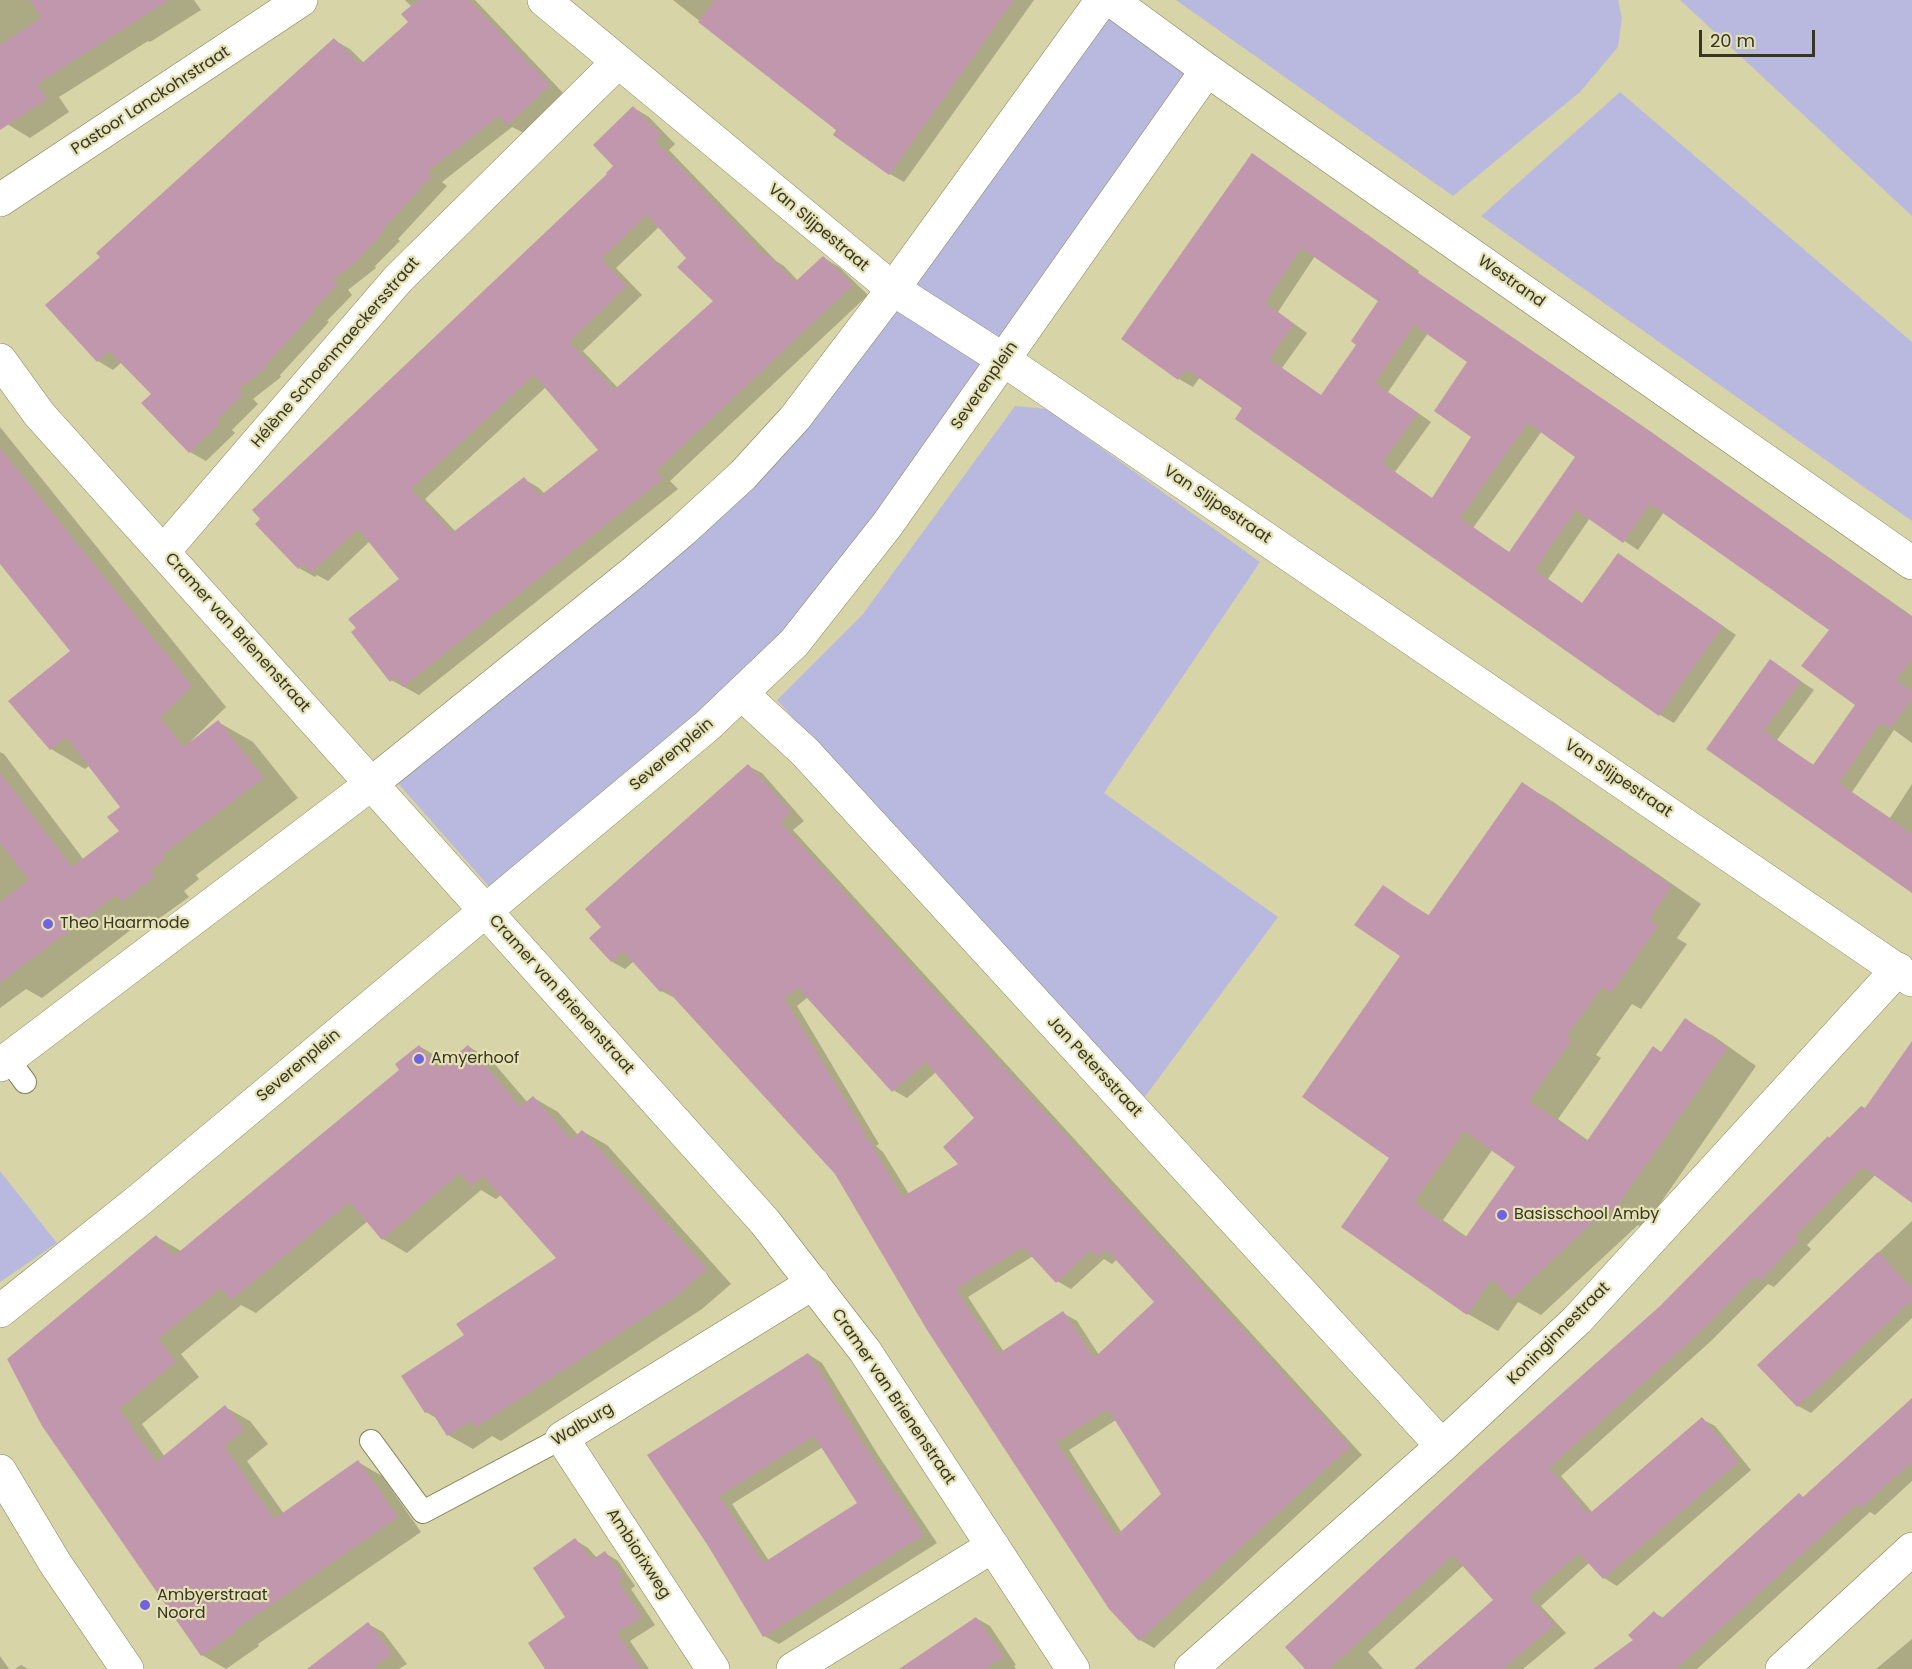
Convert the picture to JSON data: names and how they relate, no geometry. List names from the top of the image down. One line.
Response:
{"streets":{"street":["Pastoor Lanckohrstraat","Van Slijpestraat","Westrand","Hélène Schoenmaeckersstraat","Severenplein","Cramer van Brienenstraat","Jan Petersstraat","Koninginnestraat","Walburg","Ambiorixweg"]},"crossings":[["Van Slijpestraat","Hélène Schoenmaeckersstraat"],["Van Slijpestraat","Severenplein"],["Van Slijpestraat","Koninginnestraat"],["Westrand","Severenplein"],["Hélène Schoenmaeckersstraat","Cramer van Brienenstraat"],["Severenplein","Cramer van Brienenstraat"],["Severenplein","Jan Petersstraat"],["Cramer van Brienenstraat","Walburg"],["Jan Petersstraat","Koninginnestraat"],["Walburg","Ambiorixweg"]],"places":["Theo Haarmode","Amyerhoof","Basisschool Amby","Ambyerstraat Noord"],"scale_bar":"20 m"}
